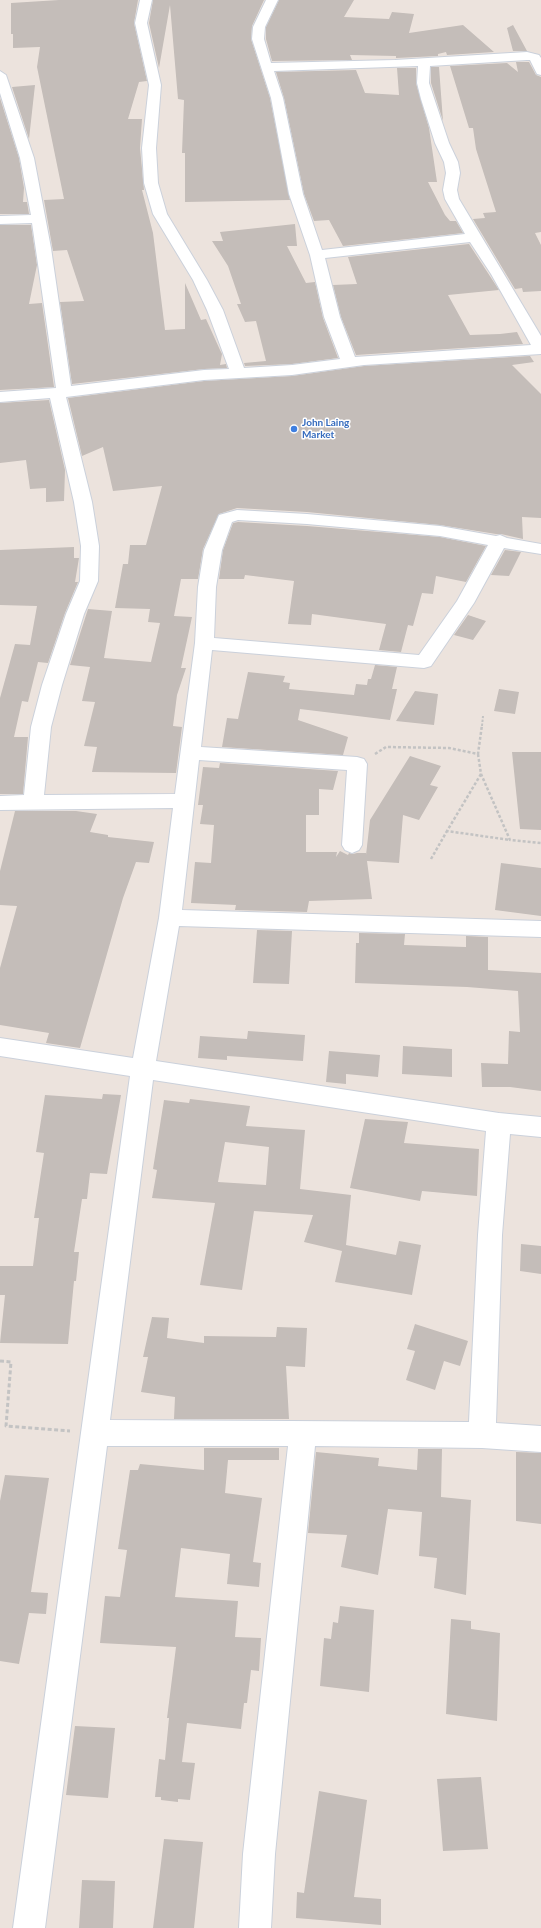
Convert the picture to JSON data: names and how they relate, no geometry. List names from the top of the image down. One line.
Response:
{"places":["John Laing Market"]}
